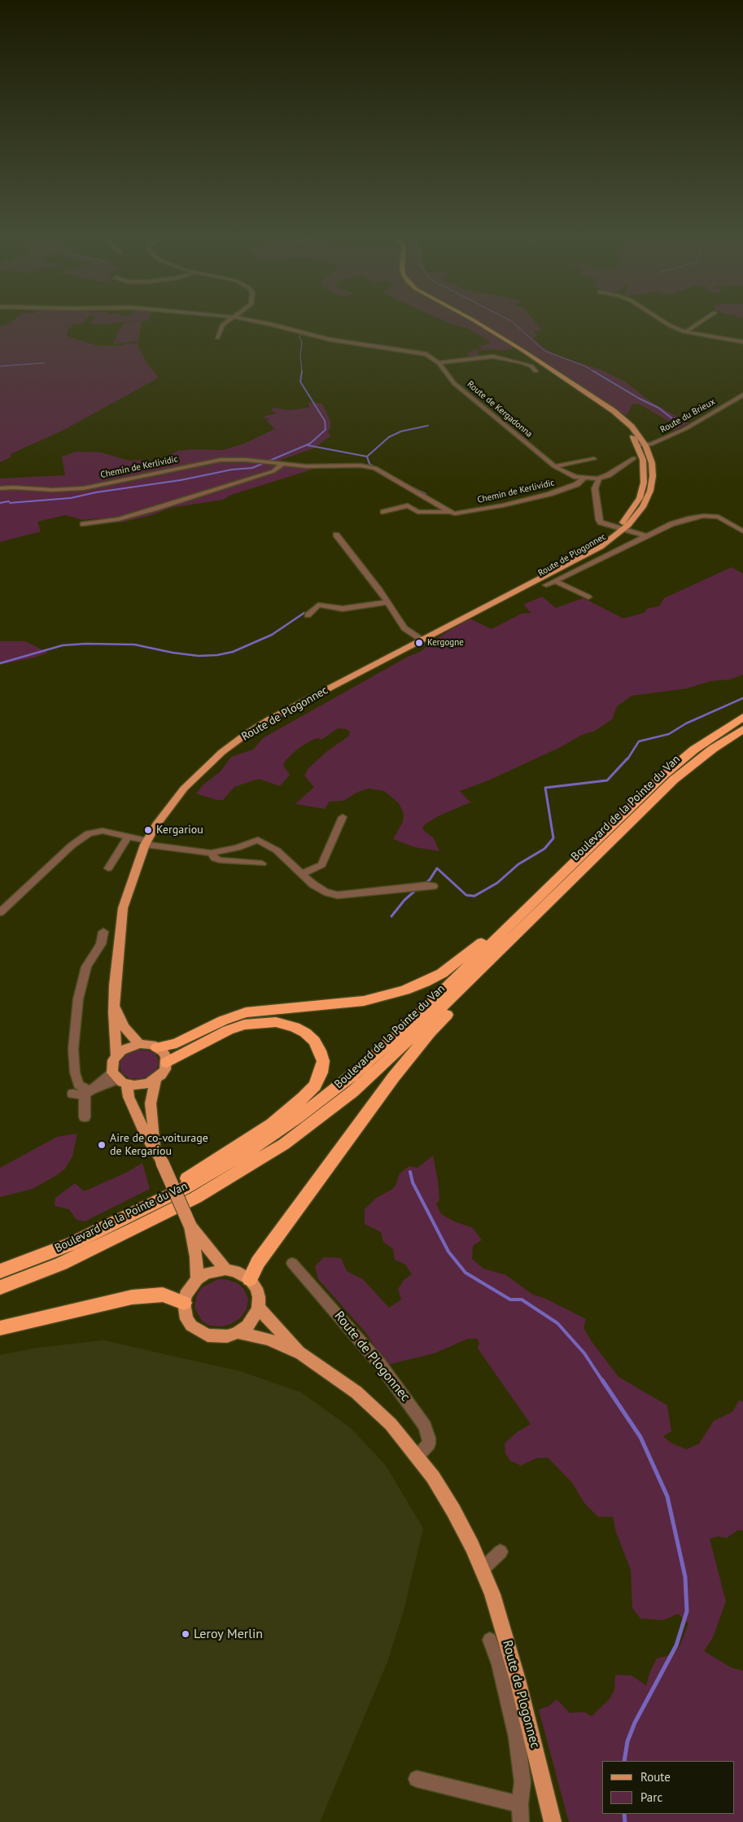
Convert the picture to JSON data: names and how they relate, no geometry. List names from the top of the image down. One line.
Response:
{"streets":{"highway":["Boulevard de la Pointe du Van"],"main road":["Route de Plogonnec"],"street":["Route de Kergadonna","Route du Brieux","Chemin de Kerlividic"]},"crossings":[["Route de Kergadonna","Chemin de Kerlividic"],["Route du Brieux","Route de Plogonnec"]],"places":["Kergogne","Kergariou","Aire de co-voiturage de Kergariou","Leroy Merlin"],"legend":["Route","Parc"]}
